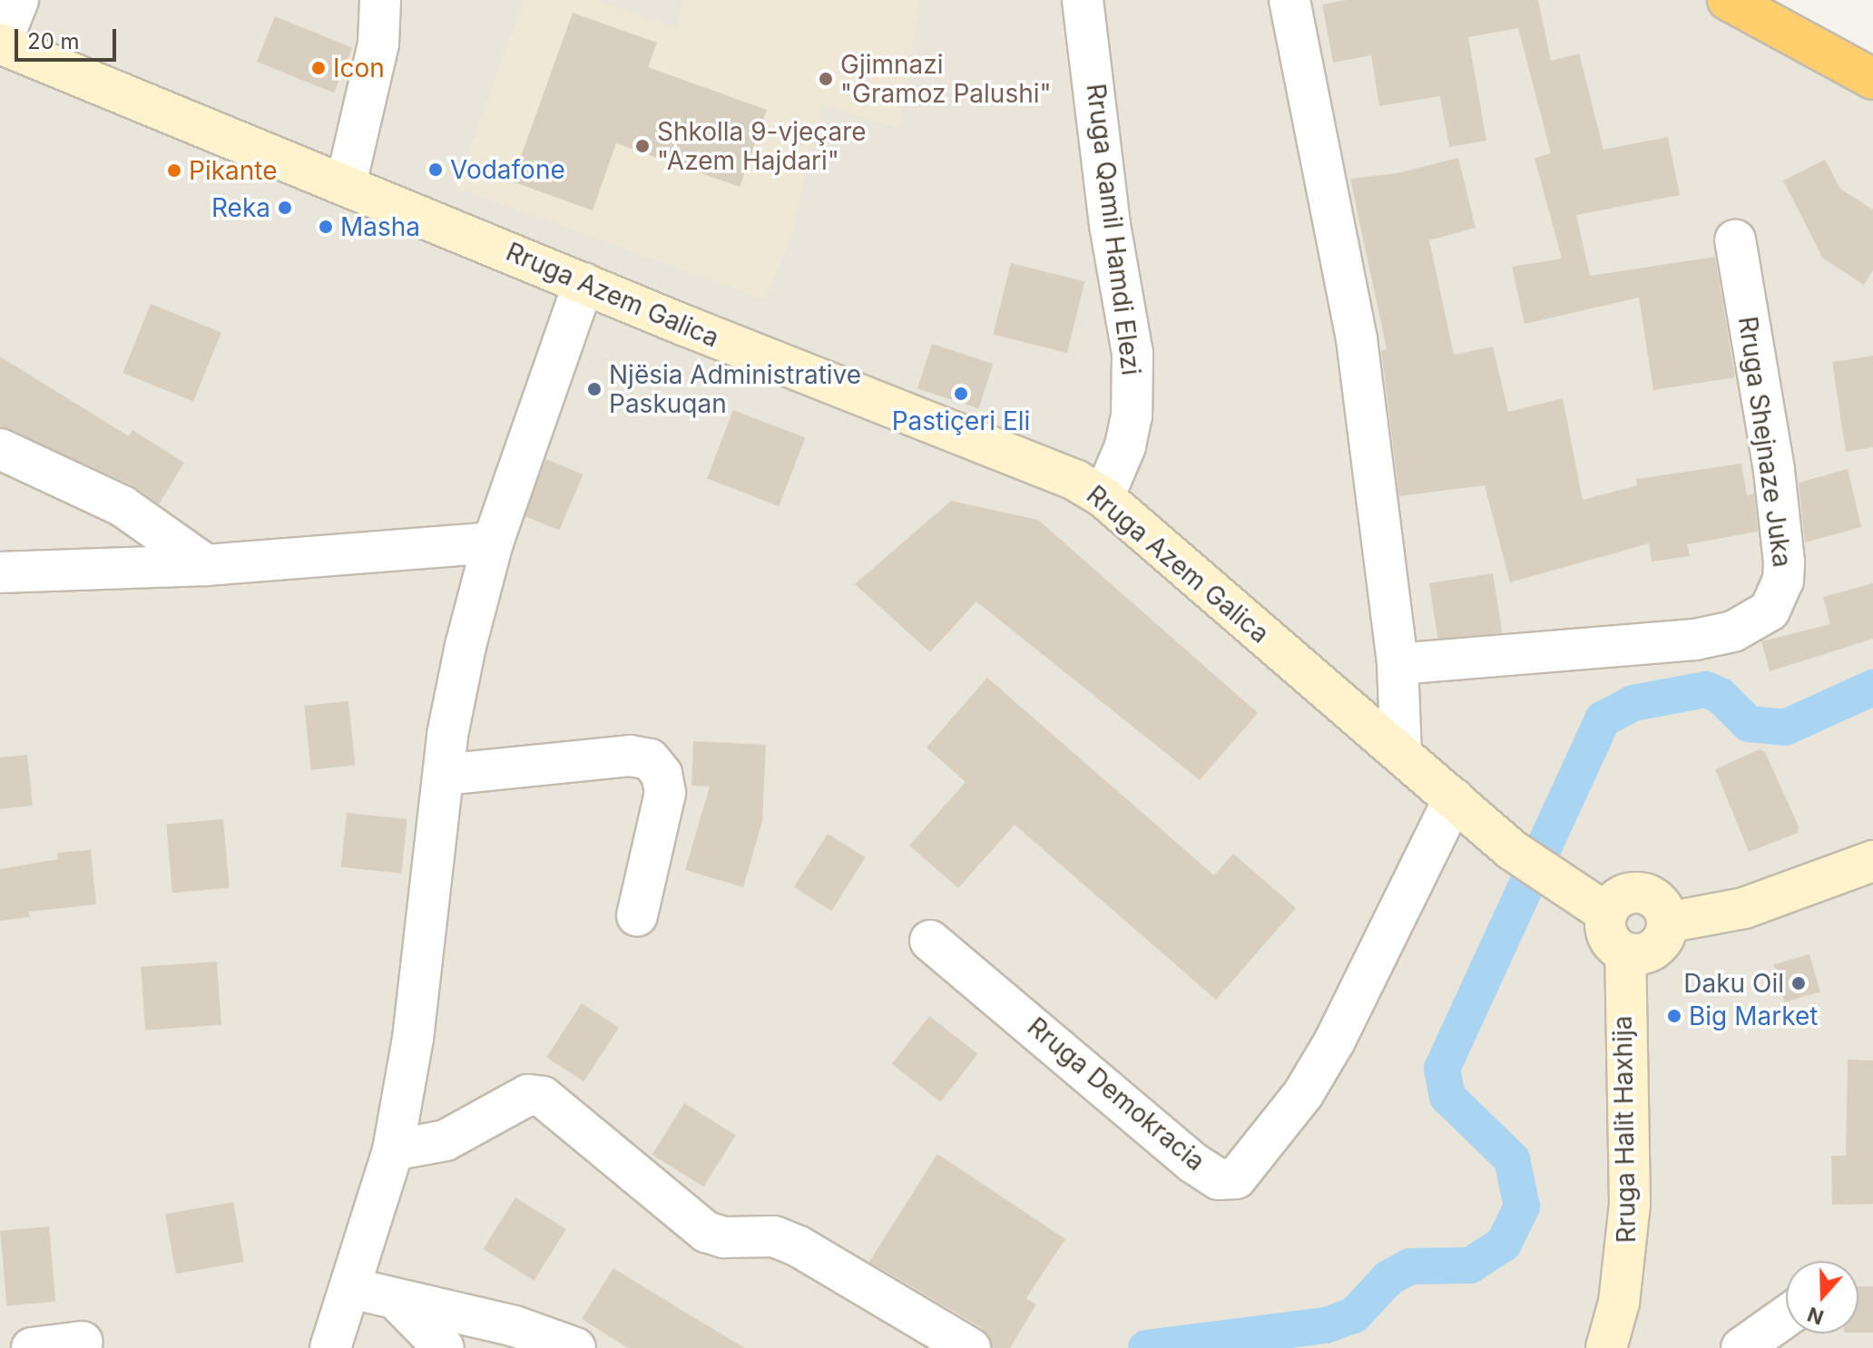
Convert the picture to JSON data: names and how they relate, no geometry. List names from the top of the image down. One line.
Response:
{"streets":{"main road":["Rruga Azem Galica","Rruga Halit Haxhija"],"street":["Rruga Qamil Hamdi Elezi","Rruga Shejnaze Juka","Rruga Demokracia"]},"crossings":[["Rruga Qamil Hamdi Elezi","Rruga Azem Galica"],["Rruga Azem Galica","Rruga Demokracia"],["Rruga Azem Galica","Rruga Halit Haxhija"]],"places":["Icon","Gjimnazi \"Gramoz Palushi\"","Shkolla 9-vjeçare \"Azem Hajdari\"","Vodafone","Pikante","Reka","Masha","Njësia Administrative Paskuqan","Pastiçeri Eli","Daku Oil","Big Market"],"scale_bar":"20 m","north":"bottom"}
